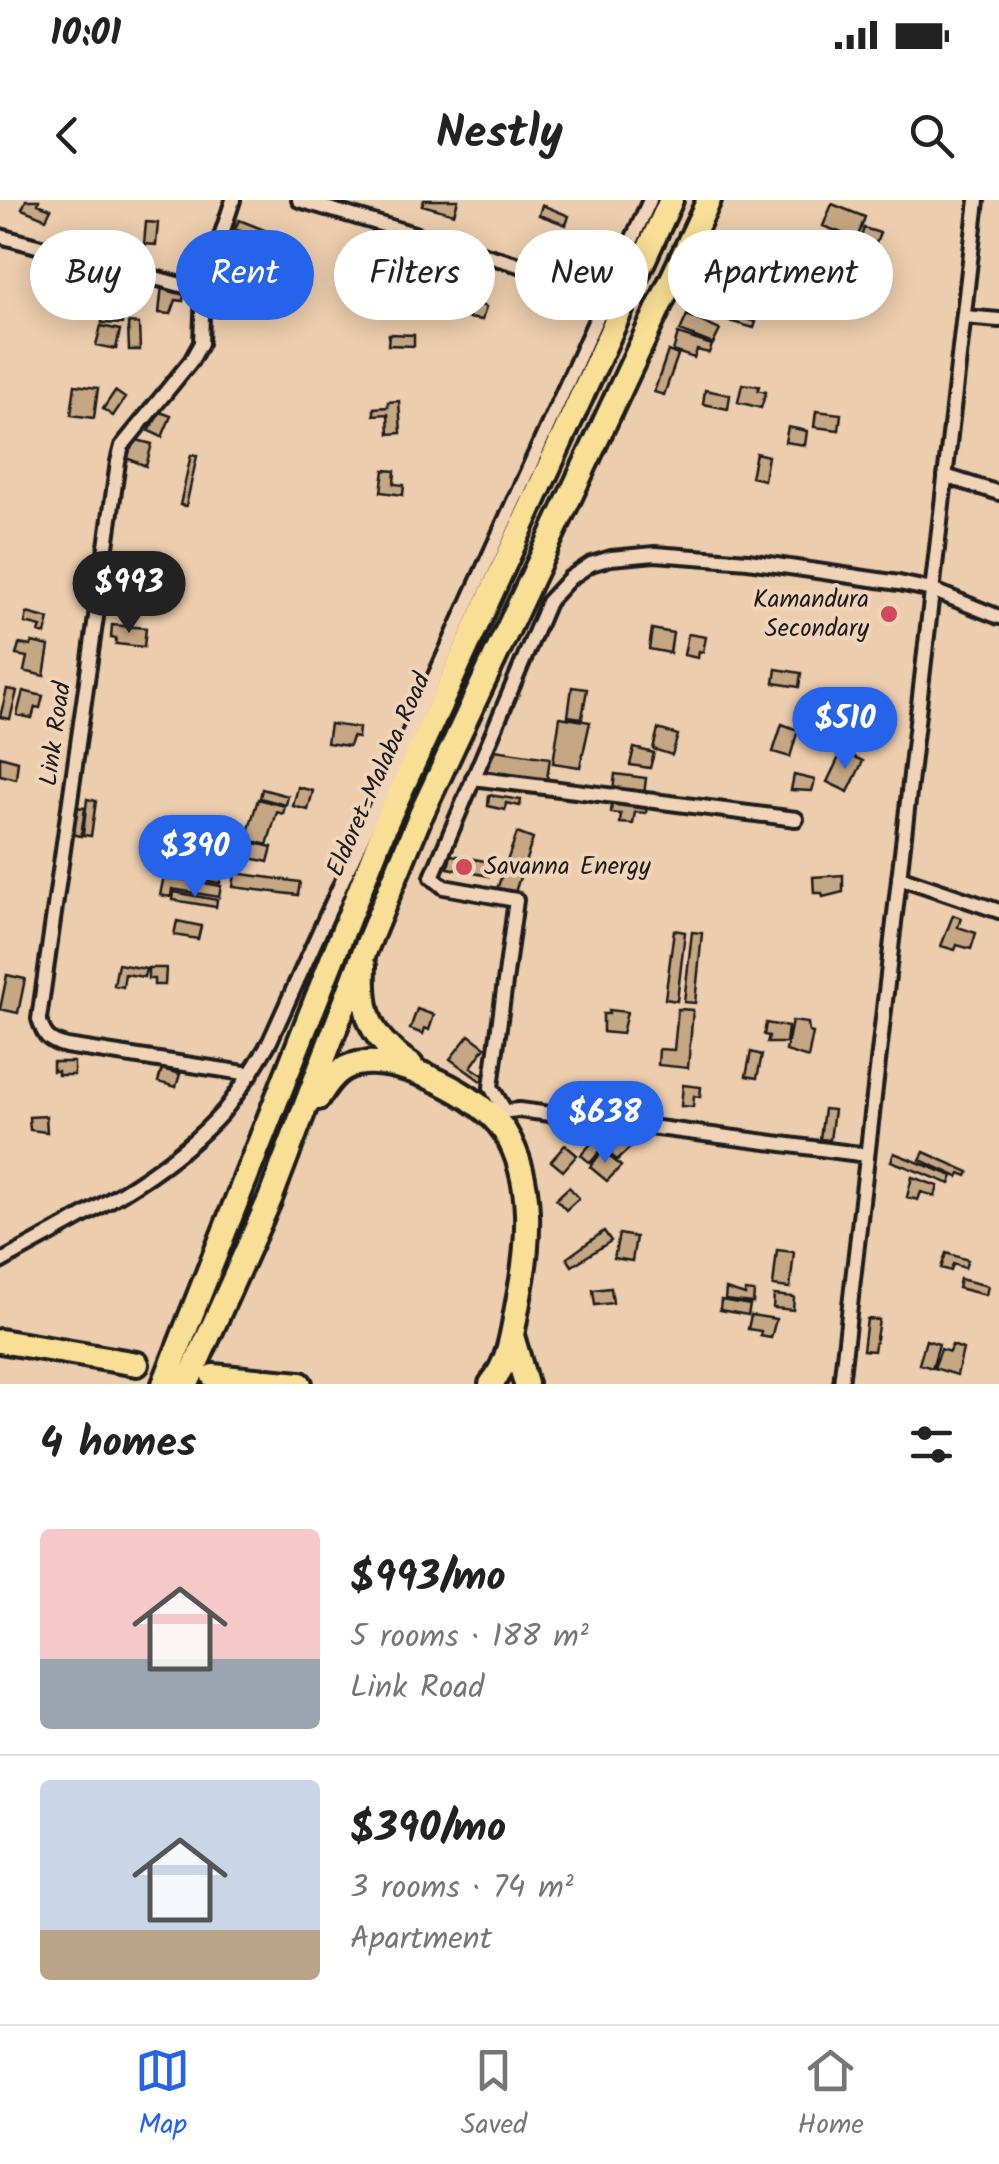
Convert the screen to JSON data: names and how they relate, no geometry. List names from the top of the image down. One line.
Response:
{"streets":{"highway":["Eldoret-Malaba Road"],"street":["Link Road"]},"crossings":[["Link Road","Eldoret-Malaba Road"]],"places":["Kamandura Secondary","Savanna Energy"],"page":{"status":"10:01","header":"Nestly","chip":["Buy","Rent","Filters","New","Apartment"],"price":["$993","$510","$390","$638"],"heading":"4 homes","list":[{"name":"$993/mo","note":"5 rooms · 188 m² · Link Road"},{"name":"$390/mo","note":"3 rooms · 74 m² · Apartment"}],"tabs":["Map","Saved","Home"]}}
